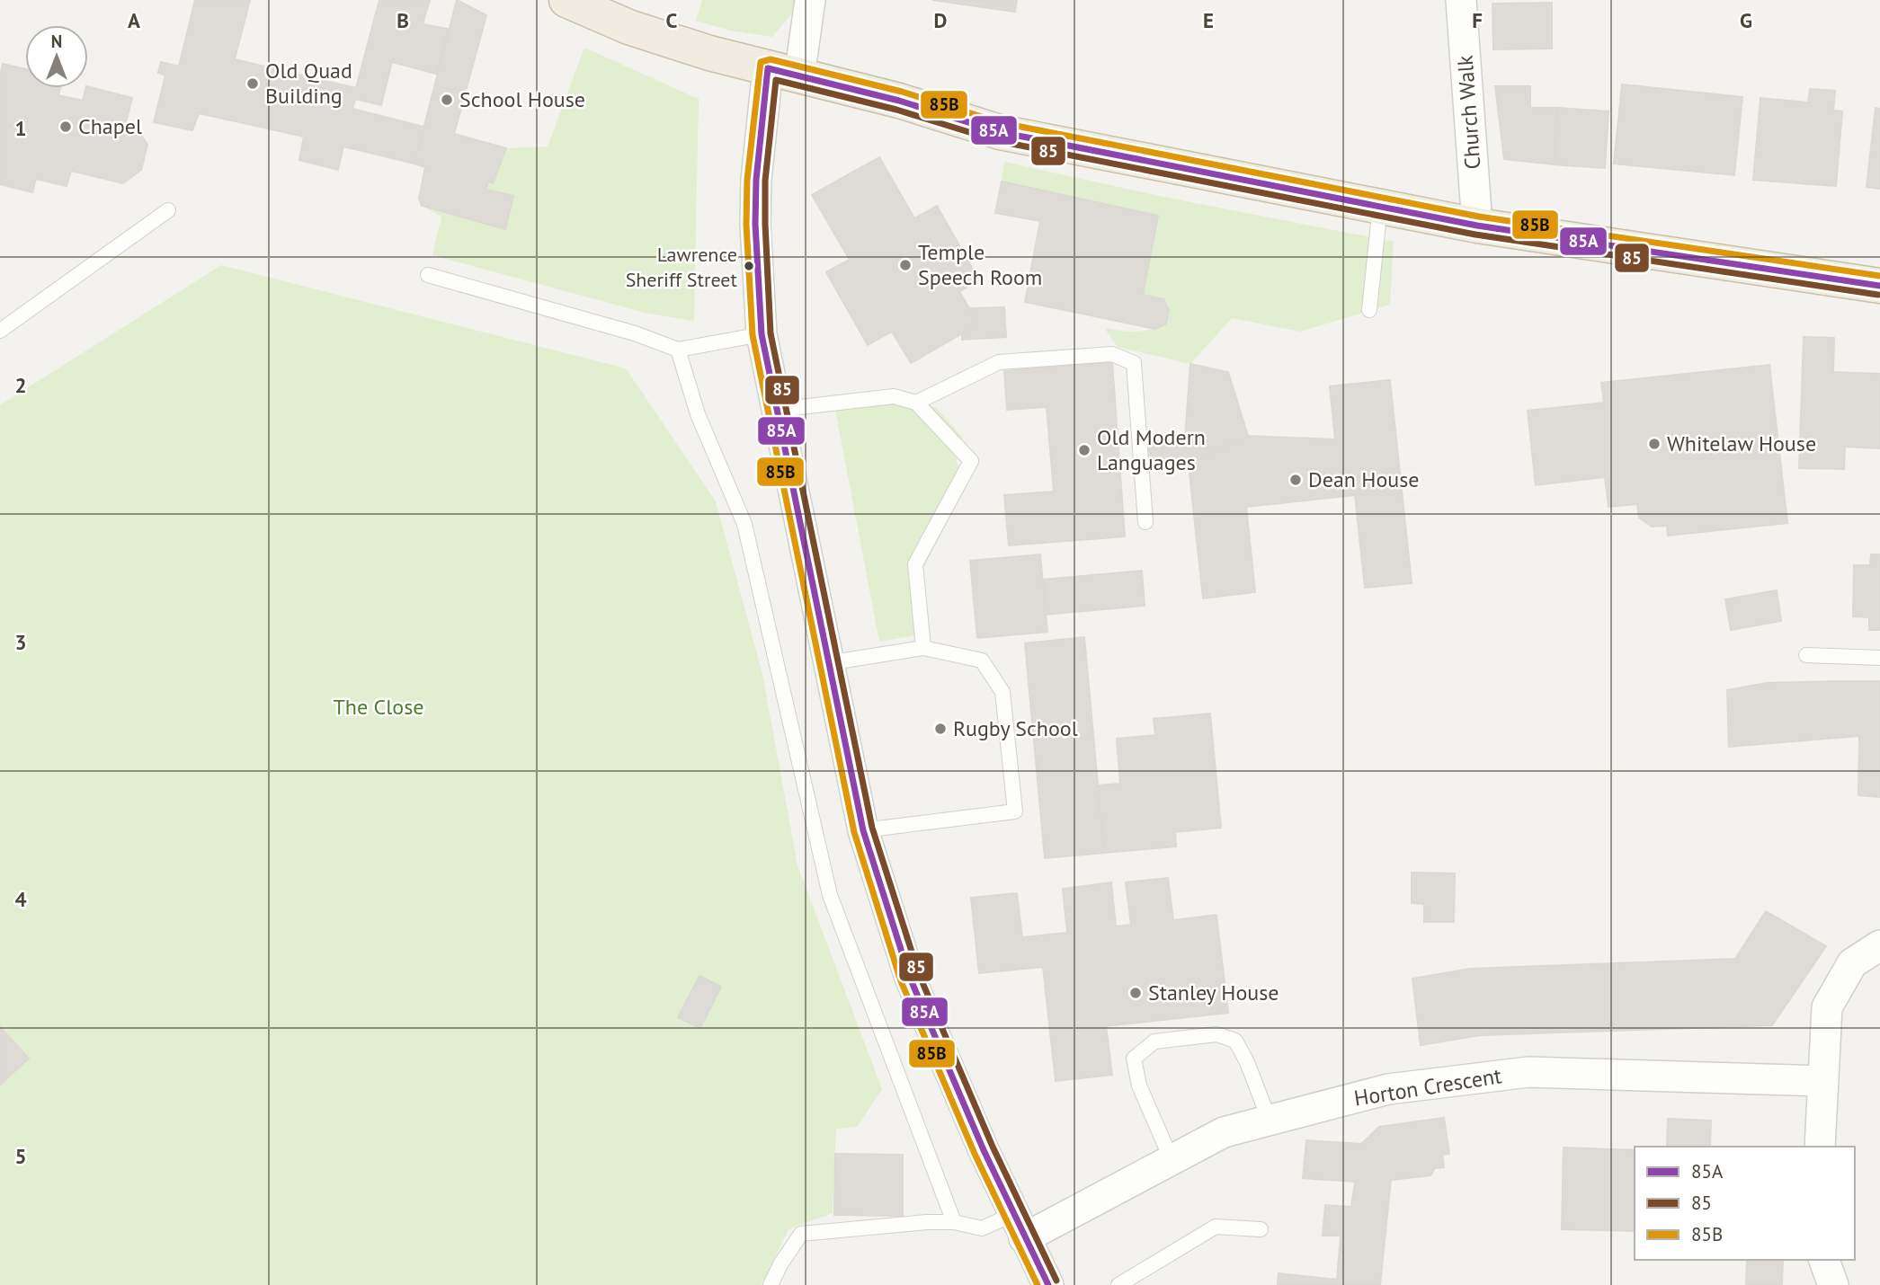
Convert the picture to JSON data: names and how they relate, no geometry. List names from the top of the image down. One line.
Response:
{"streets":{"street":["Church Walk","Horton Crescent"]},"parks":["The Close"],"places":["Old Quad Building","School House","Chapel","Temple Speech Room","Lawrence Sheriff Street","Whitelaw House","Old Modern Languages","Dean House","Rugby School","Stanley House"],"lines":["transit line 85B","transit line 85A","transit line 85"],"legend":["85A","85","85B"],"north":"top","grid":{"columns":["A","B","C","D","E","F","G"],"rows":["1","2","3","4","5"]}}
